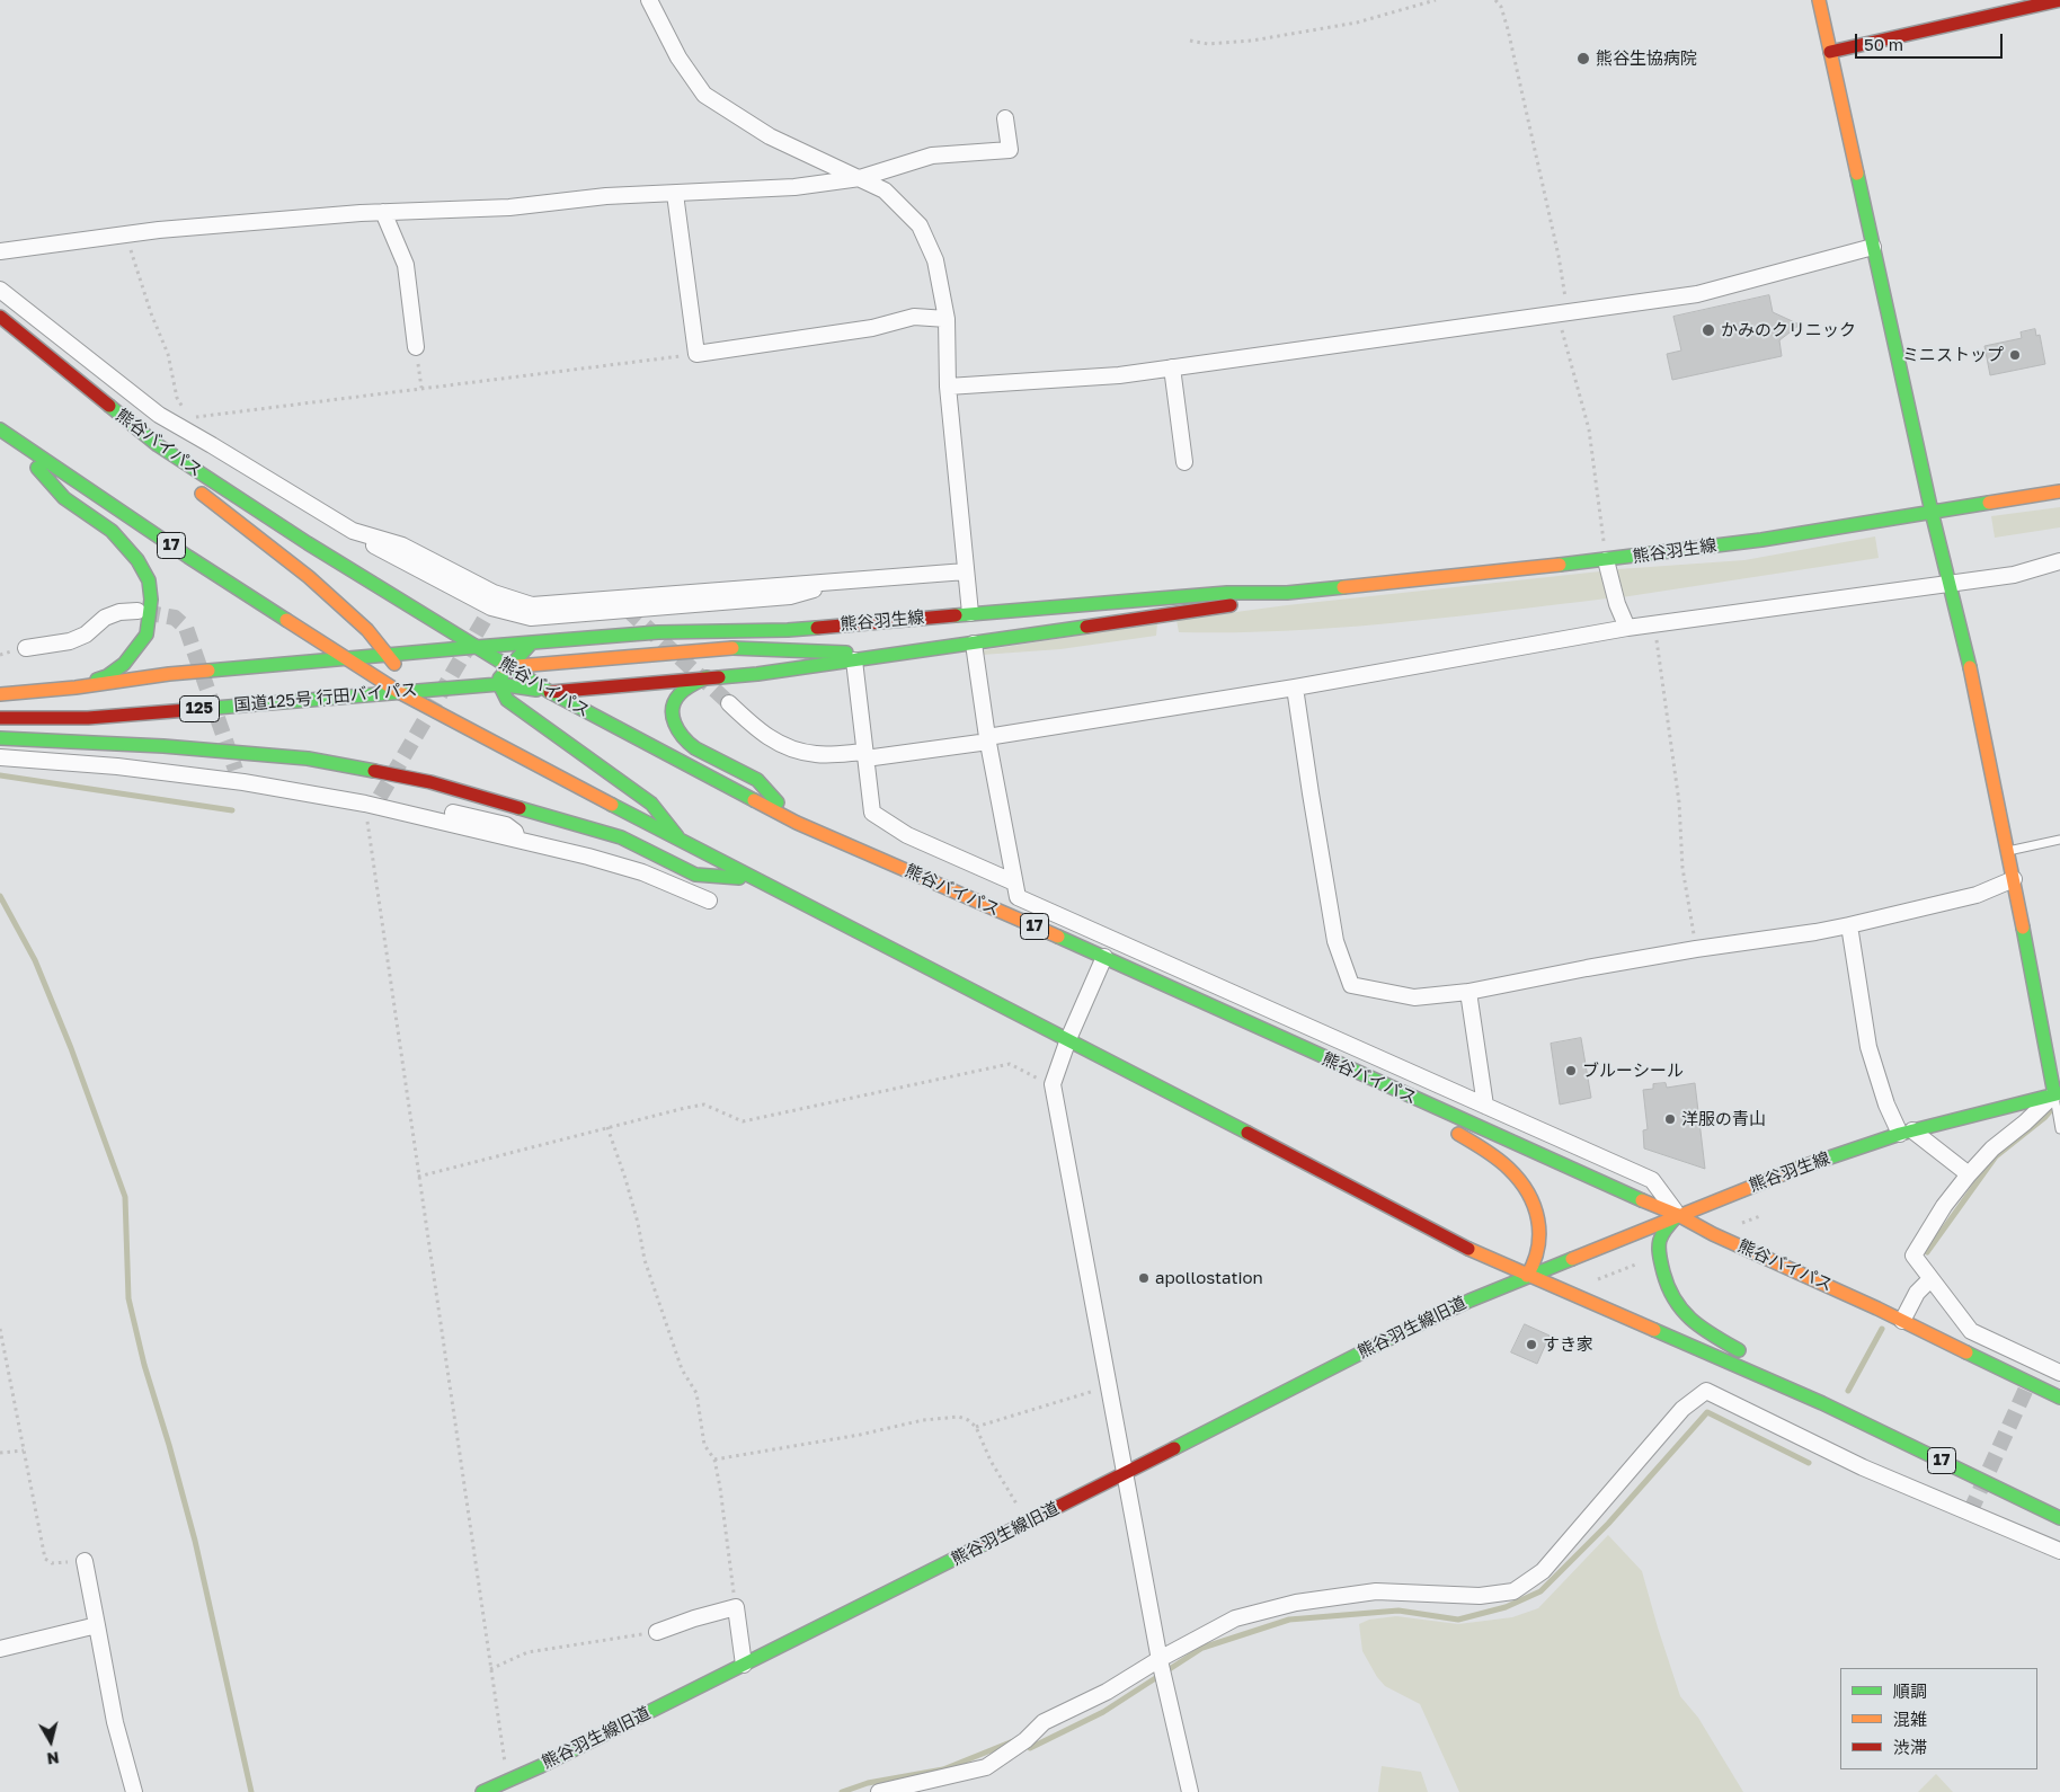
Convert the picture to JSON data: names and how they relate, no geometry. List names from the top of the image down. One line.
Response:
{"streets":{"main road":["熊谷バイパス","17","熊谷羽生線","国道125号 行田バイパス","125","熊谷羽生線旧道"]},"crossings":[["熊谷バイパス","熊谷羽生線"],["熊谷バイパス","国道125号 行田バイパス"],["熊谷バイパス","125"],["17","熊谷羽生線"],["17","国道125号 行田バイパス"],["17","125"],["17","熊谷羽生線旧道"],["熊谷羽生線","国道125号 行田バイパス"],["熊谷羽生線","125"],["熊谷羽生線","熊谷羽生線旧道"]],"places":["熊谷生協病院","かみのクリニック","ミニストップ","ブルーシール","洋服の青山","apollostation","すき家"],"legend":["順調","混雑","渋滞"],"scale_bar":"50 m","north":"bottom"}
